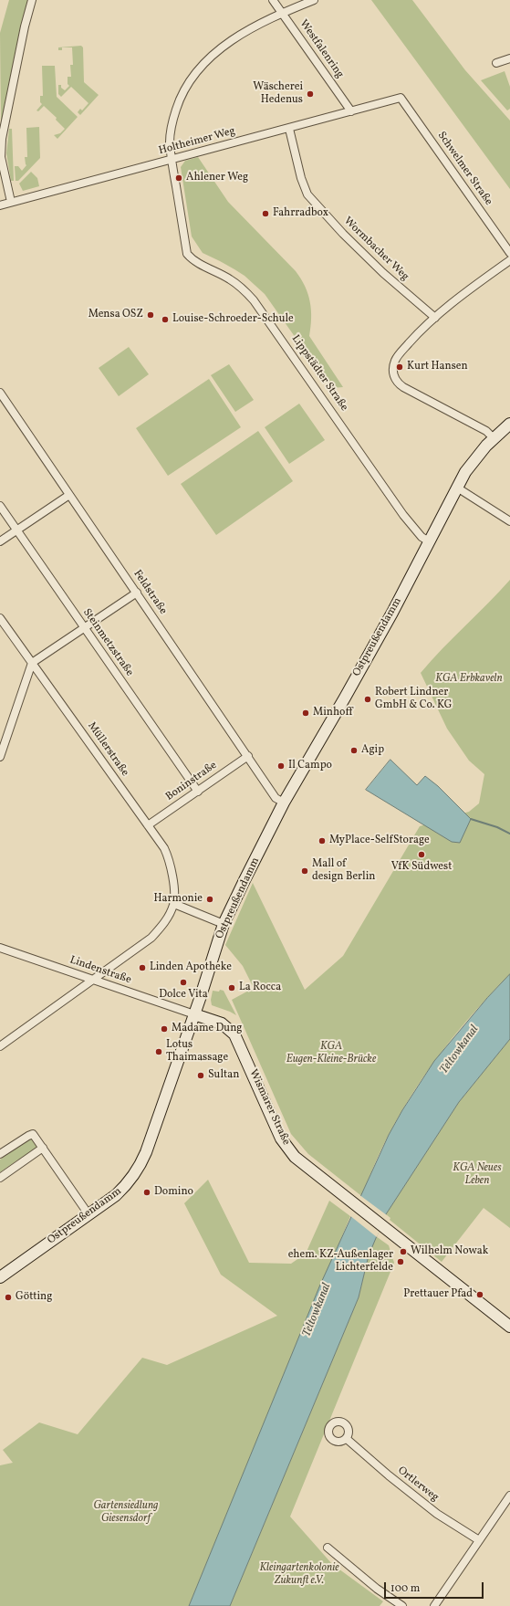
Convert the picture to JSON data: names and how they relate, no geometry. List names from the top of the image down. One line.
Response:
{"streets":{"main road":["Ostpreußendamm","Wismarer Straße"],"street":["Westfalenring","Holtheimer Weg","Schwelmer Straße","Wormbacher Weg","Lippstädter Straße","Feldstraße","Steinmetzstraße","Müllerstraße","Boninstraße","Lindenstraße","Ortlerweg"]},"crossings":[["Westfalenring","Holtheimer Weg"],["Holtheimer Weg","Schwelmer Straße"],["Holtheimer Weg","Wormbacher Weg"],["Holtheimer Weg","Lippstädter Straße"],["Lippstädter Straße","Ostpreußendamm"],["Feldstraße","Ostpreußendamm"],["Feldstraße","Boninstraße"],["Ostpreußendamm","Lindenstraße"],["Ostpreußendamm","Wismarer Straße"],["Steinmetzstraße","Boninstraße"],["Müllerstraße","Boninstraße"],["Müllerstraße","Lindenstraße"],["Lindenstraße","Wismarer Straße"]],"water":["Teltowkanal"],"parks":["KGA Erbkaveln","KGA Eugen-Kleine-Brücke","KGA Neues Leben","Gartensiedlung Giesensdorf","Kleingartenkolonie Zukunft e.V."],"places":["Wäscherei Hedenus","Ahlener Weg","Fahrradbox","Mensa OSZ","Louise-Schroeder-Schule","Kurt Hansen","Robert Lindner GmbH & Co. KG","Minhoff","Agip","Il Campo","MyPlace-SelfStorage","VfK Südwest","Mall of design Berlin","Harmonie","Linden Apotheke","Dolce Vita","La Rocca","Madame Dung","Lotus Thaimassage","Sultan","Domino","Wilhelm Nowak","ehem. KZ-Außenlager Lichterfelde","Prettauer Pfad","Götting"],"scale_bar":"100 m"}
